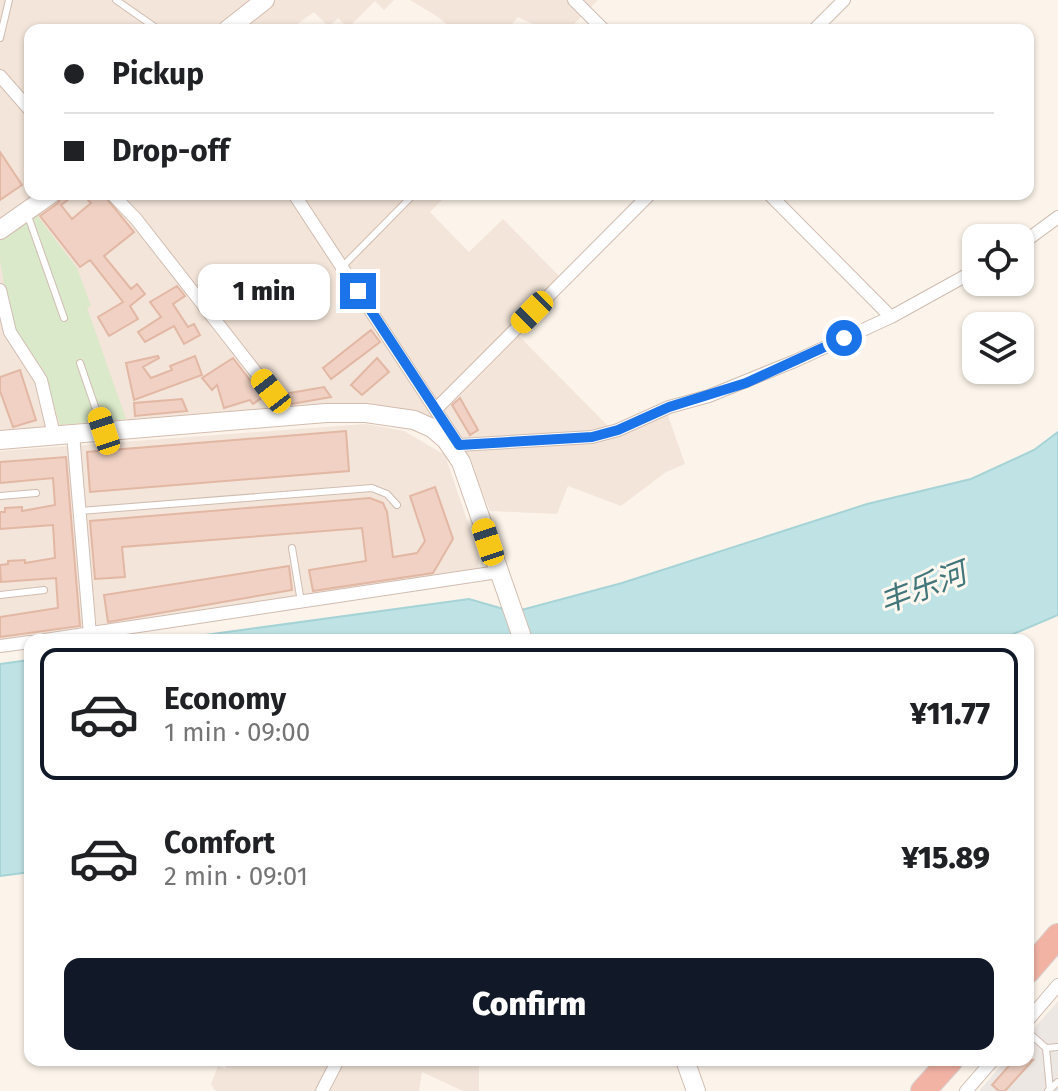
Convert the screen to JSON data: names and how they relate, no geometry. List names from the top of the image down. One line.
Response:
{"water":["丰乐河"],"page":{"banner":["Pickup","Drop-off"],"bubble":"1 min","list":[{"name":"Economy","note":"1 min · 09:00","value":"¥11.77"},{"name":"Comfort","note":"2 min · 09:01","value":"¥15.89"}],"buttons":"Confirm"}}
